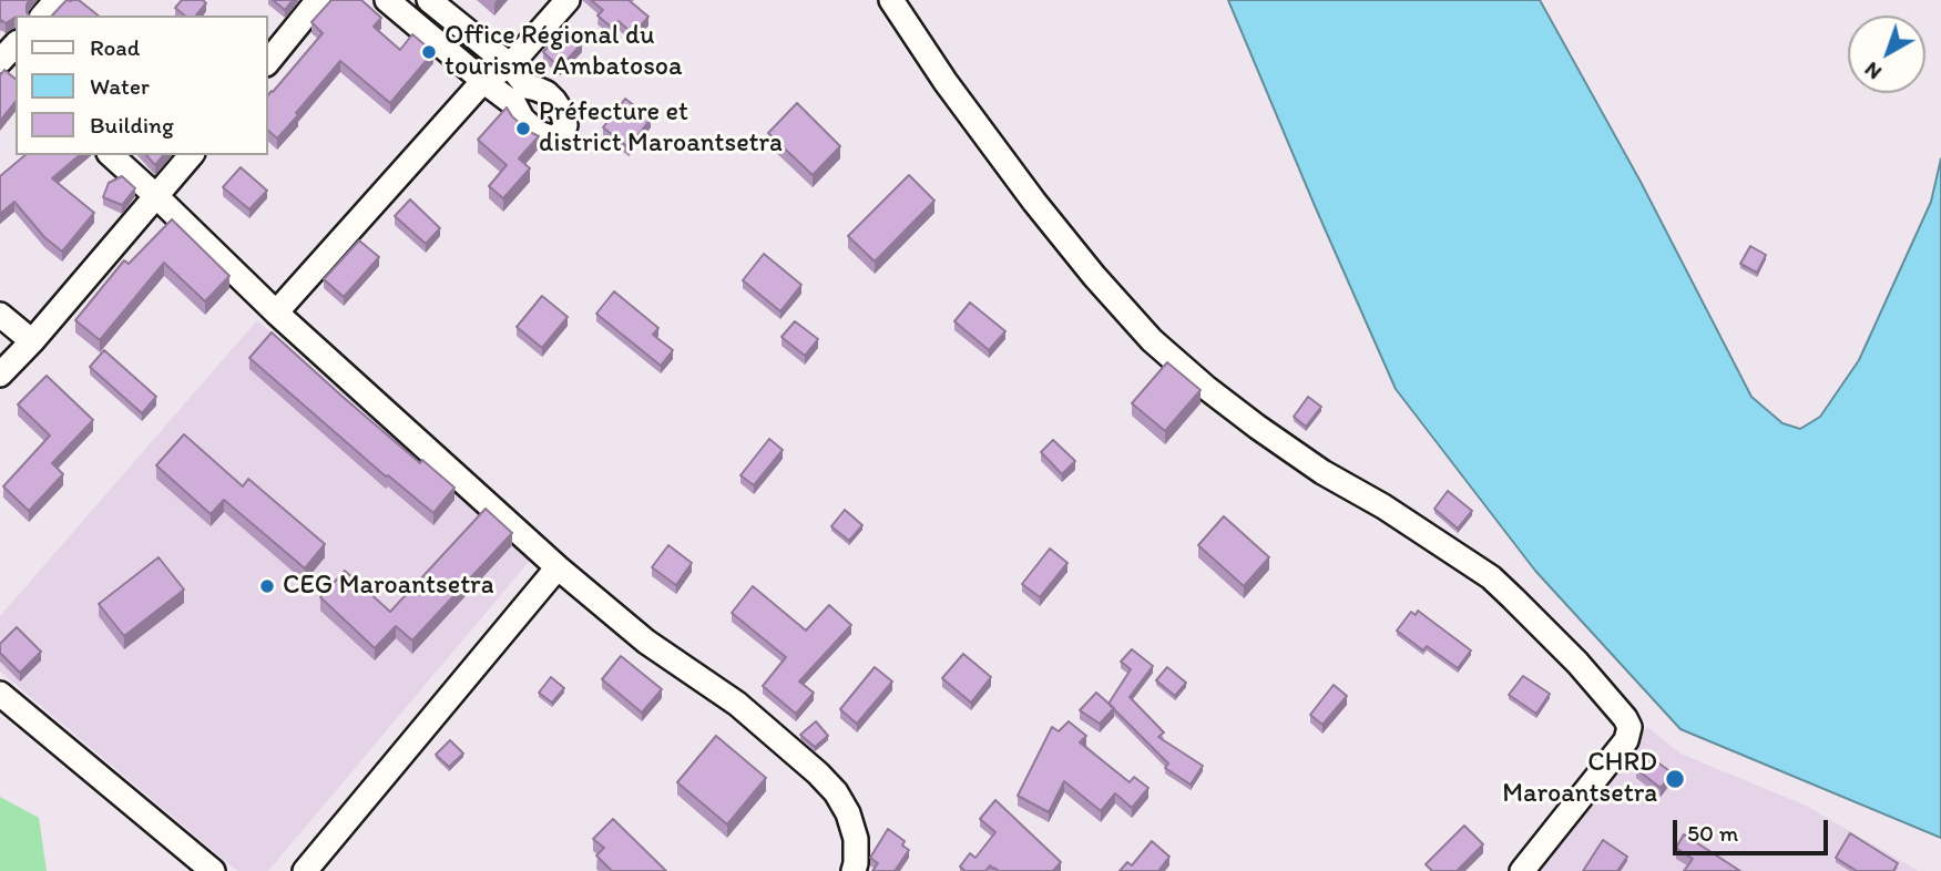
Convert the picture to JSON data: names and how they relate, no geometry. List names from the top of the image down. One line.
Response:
{"places":["Office Régional du tourisme Ambatosoa","Préfecture et district Maroantsetra","CEG Maroantsetra","CHRD Maroantsetra"],"legend":["Road","Water","Building"],"scale_bar":"50 m","north":"bottom left"}
